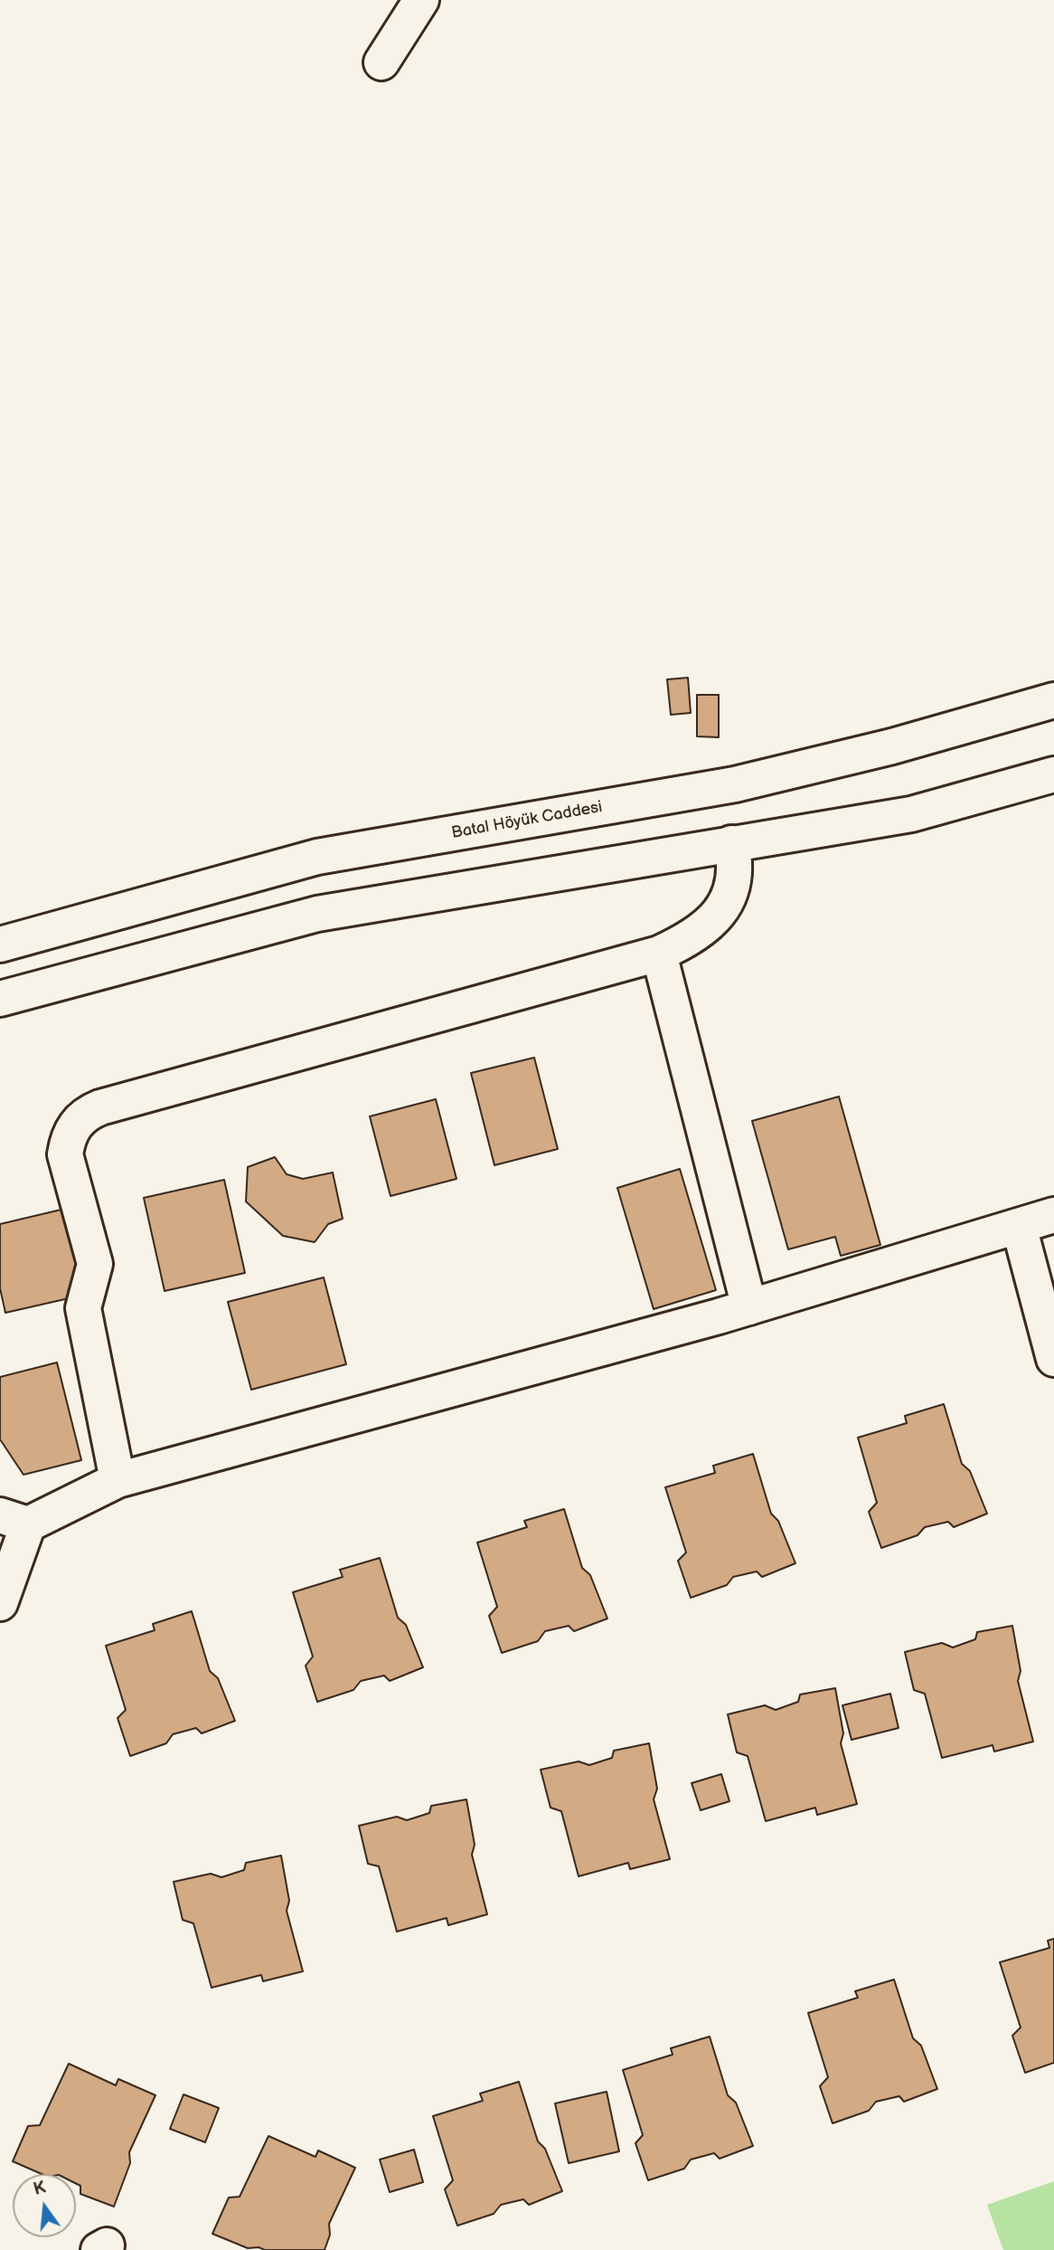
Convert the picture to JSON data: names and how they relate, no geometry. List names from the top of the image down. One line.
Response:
{"streets":{"street":["Batal Höyük Caddesi"]},"north":"top"}
